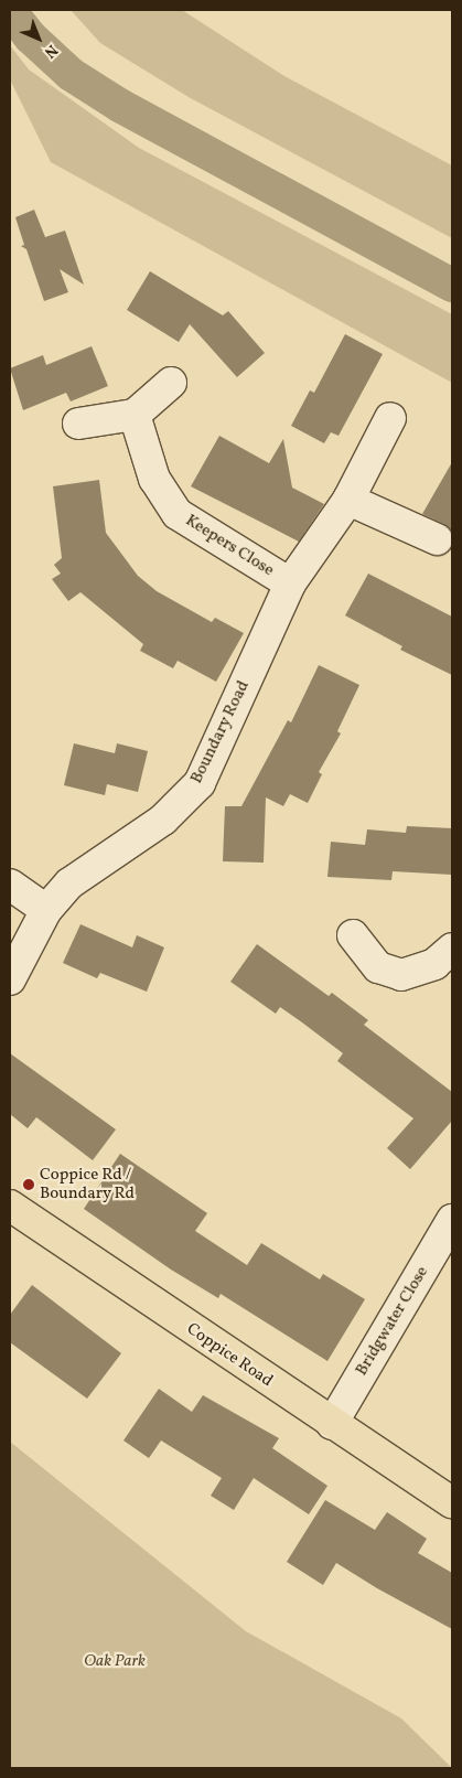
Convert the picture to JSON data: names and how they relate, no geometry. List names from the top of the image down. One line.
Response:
{"streets":{"main road":["Coppice Road"],"street":["Keepers Close","Boundary Road","Bridgwater Close"]},"crossings":[["Keepers Close","Boundary Road"],["Bridgwater Close","Coppice Road"]],"parks":["Oak Park"],"places":["Coppice Rd / Boundary Rd"],"north":"bottom right"}
